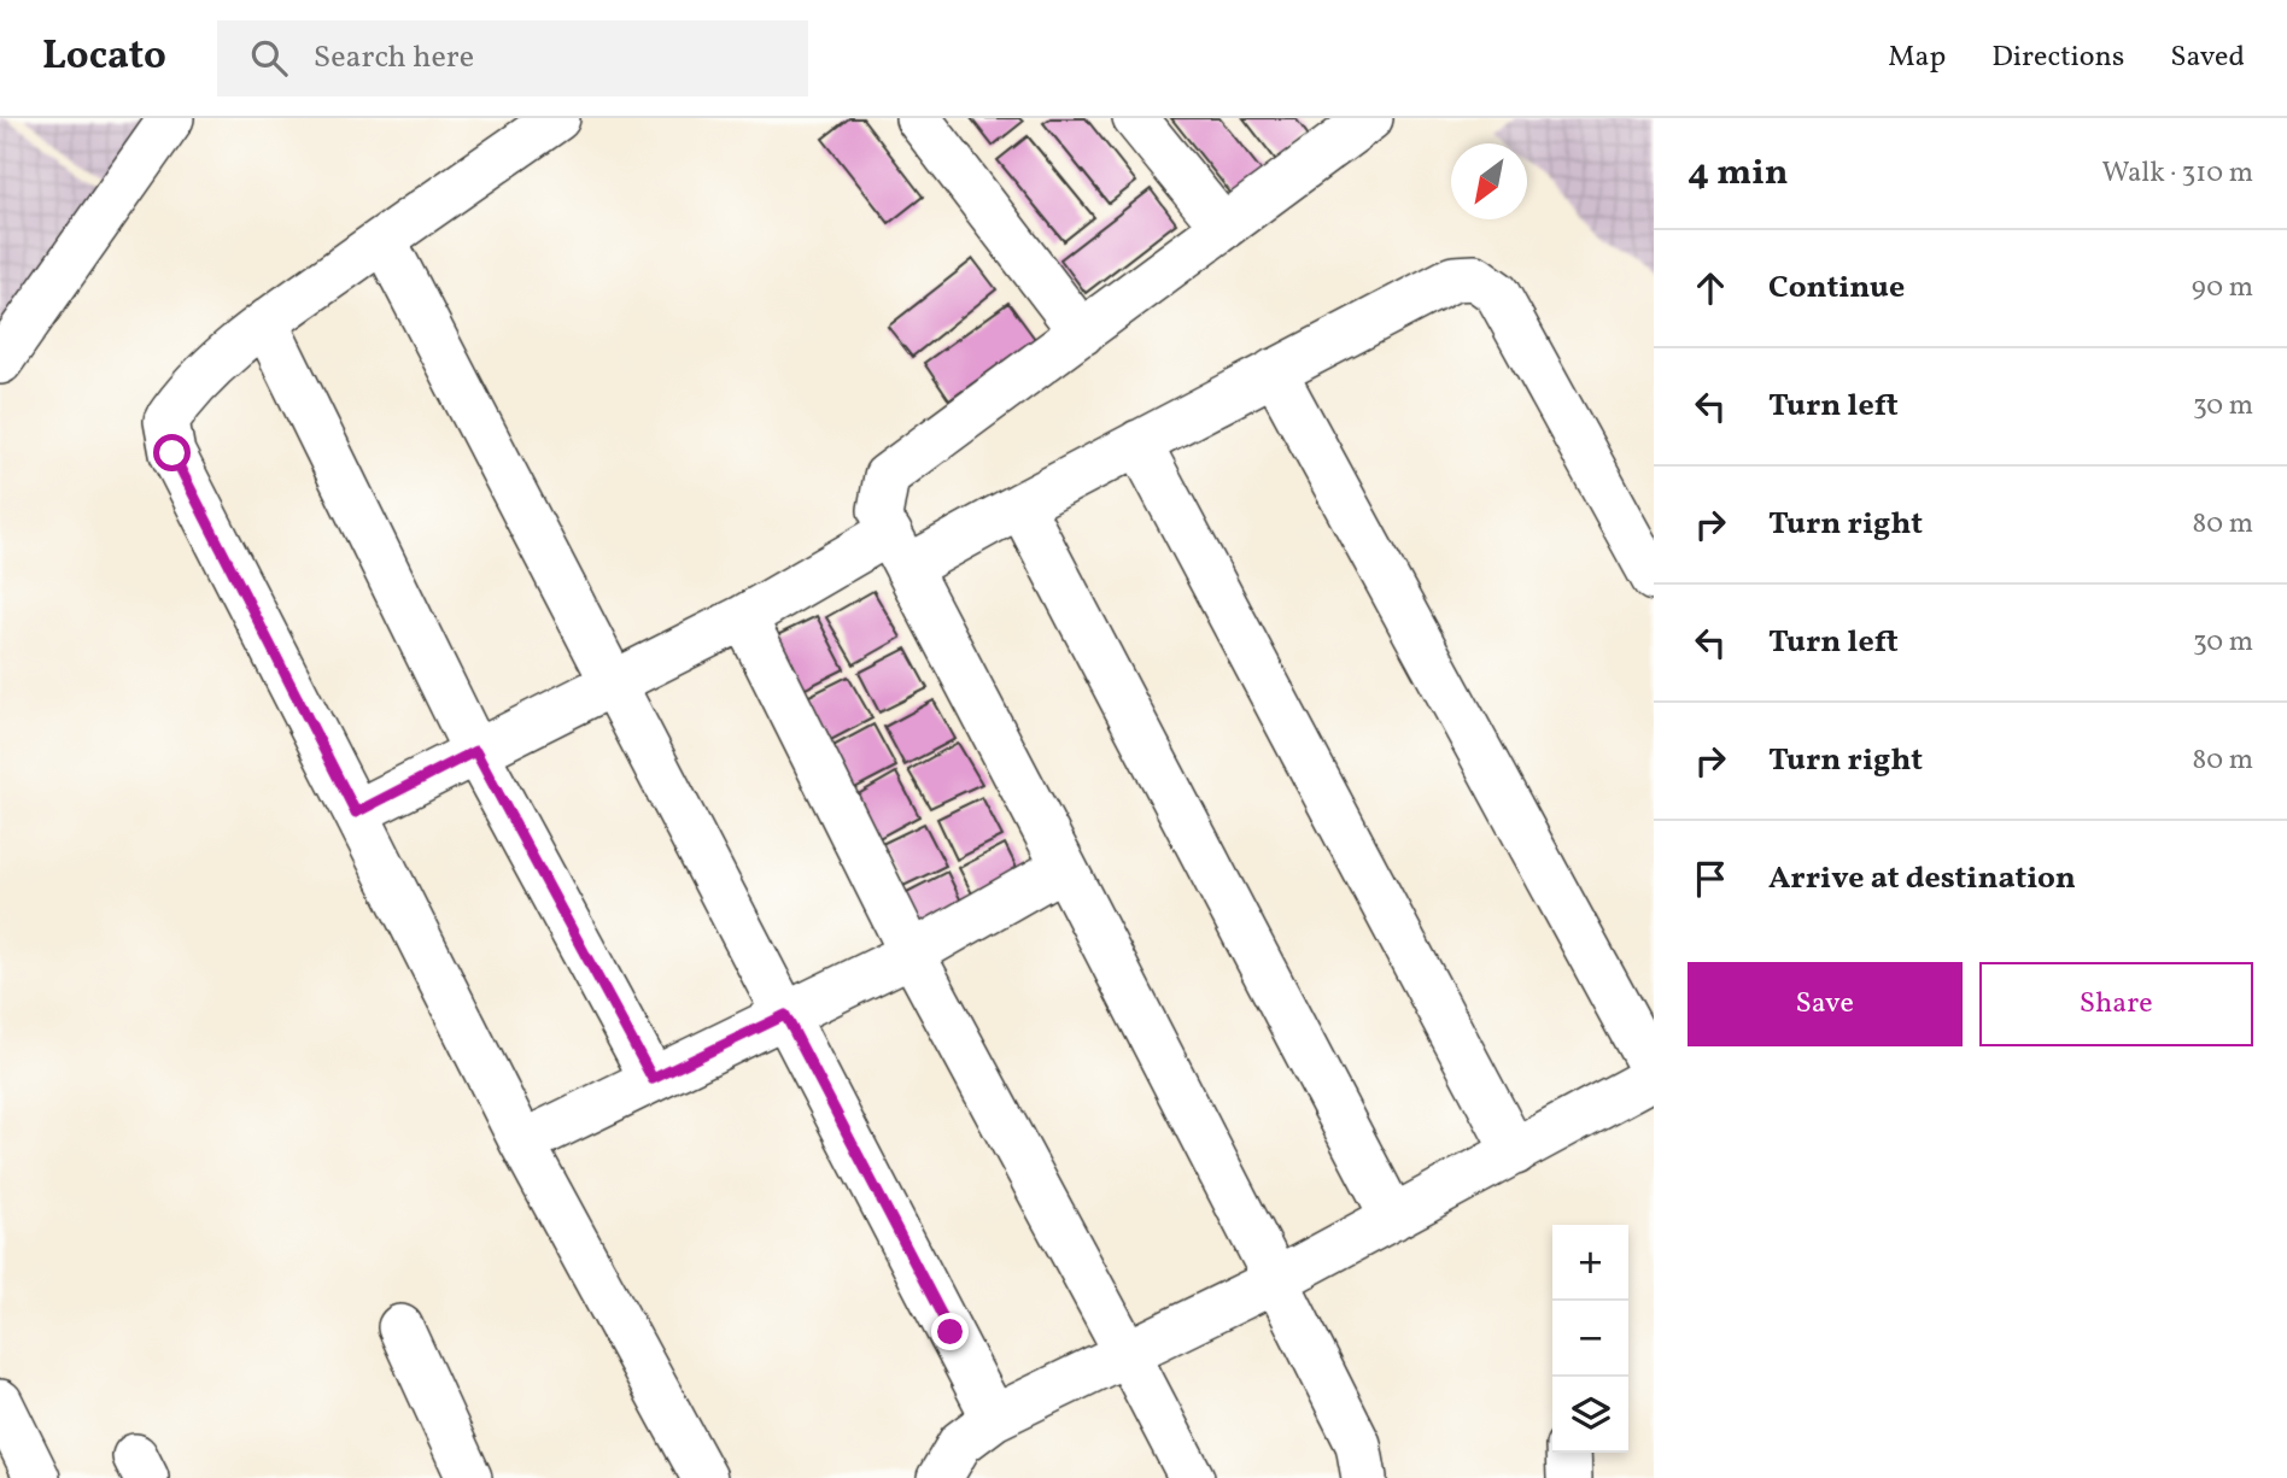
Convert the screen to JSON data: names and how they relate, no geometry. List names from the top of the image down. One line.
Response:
{"north":"bottom left","page":{"header":"Locato","search":"Search here","nav":["Map","Directions","Saved"],"heading":["4 min","Walk · 310 m"],"list":[["Continue","90 m"],["Turn left","30 m"],["Turn right","80 m"],["Turn left","30 m"],["Turn right","80 m"],"Arrive at destination"],"buttons":["Save","Share"],"map_buttons":["+","−"]}}
